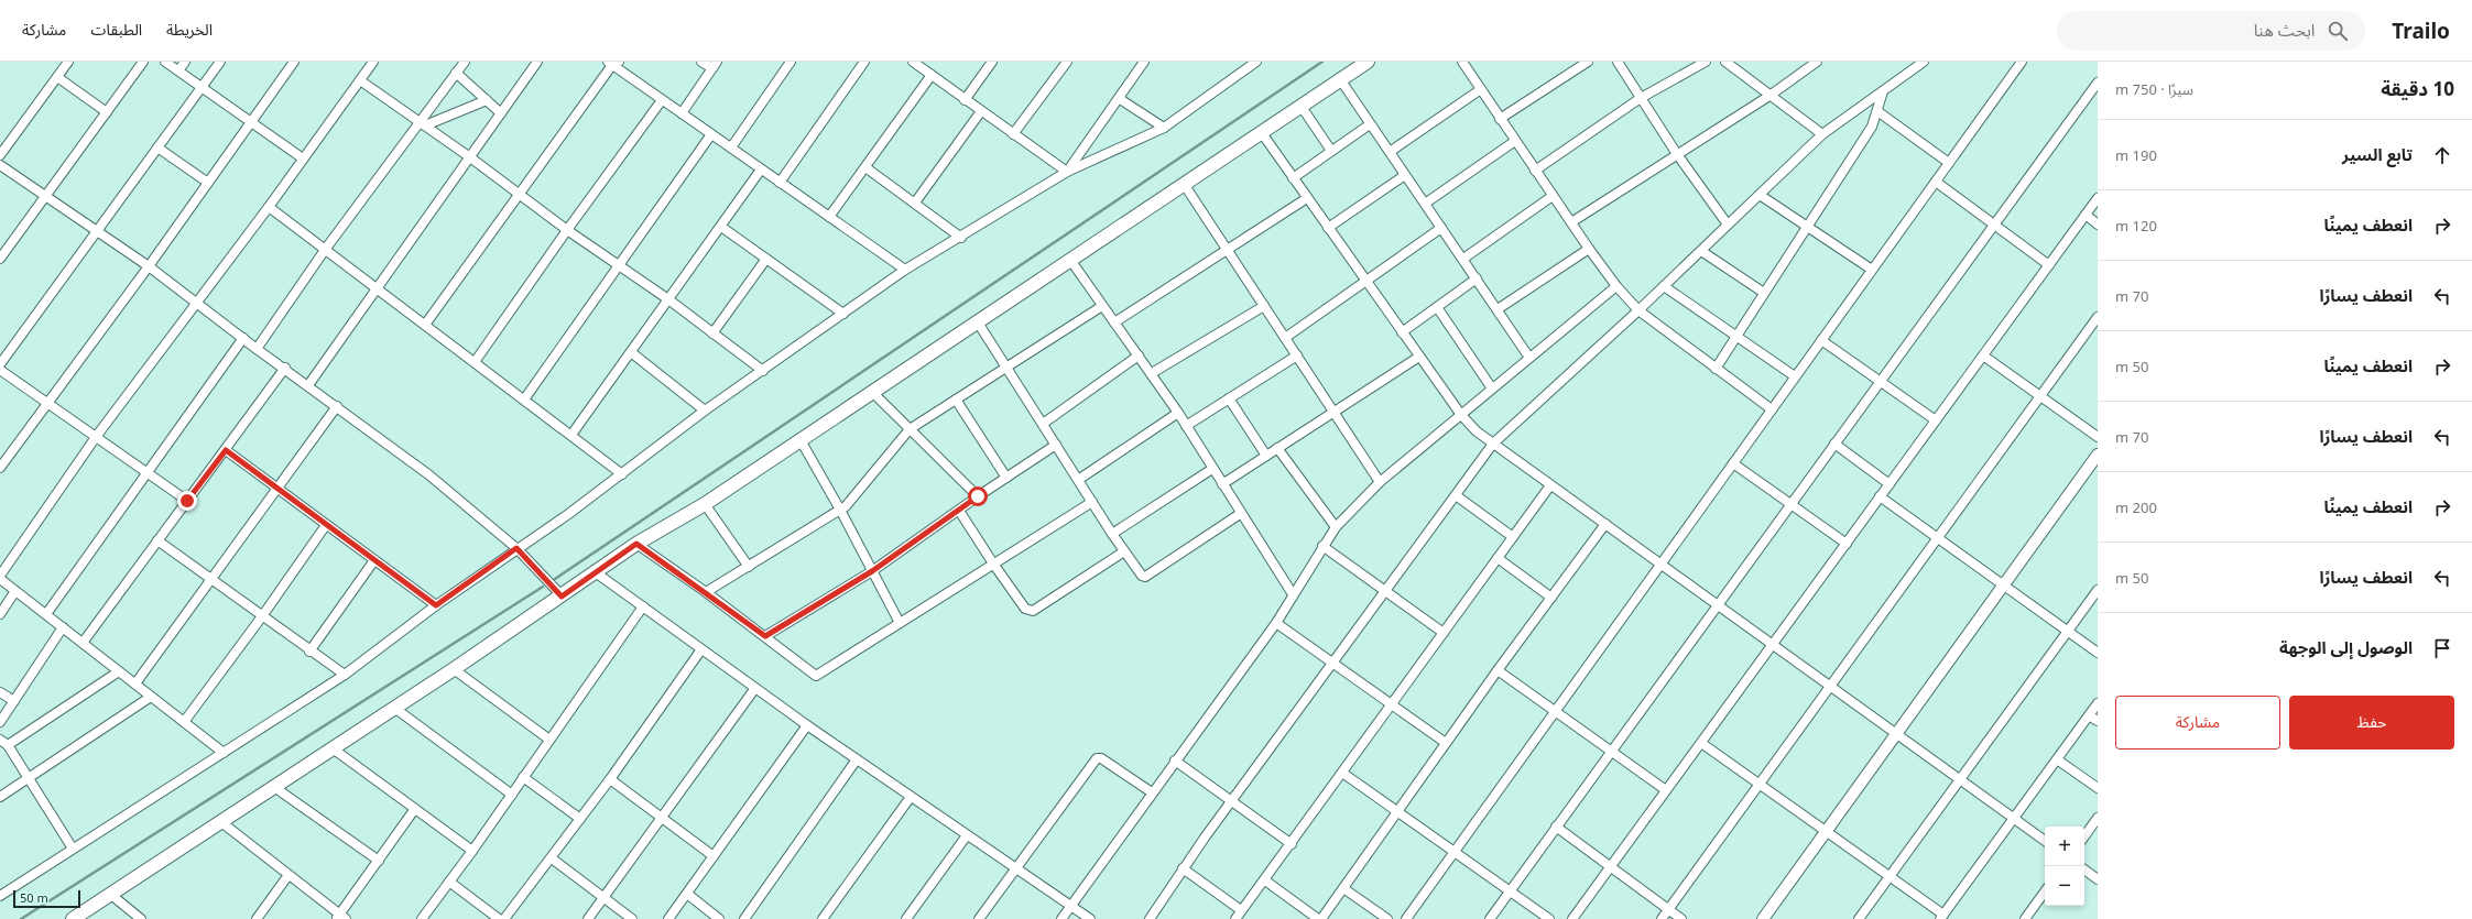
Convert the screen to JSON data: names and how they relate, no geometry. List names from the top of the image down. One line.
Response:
{"scale_bar":"50 m","page":{"header":"Trailo","search":"ابحث هنا","nav":["الخريطة","الطبقات","مشاركة"],"heading":["10 دقيقة","سيرًا · 750 m"],"list":[["تابع السير","190 m"],["انعطف يمينًا","120 m"],["انعطف يسارًا","70 m"],["انعطف يمينًا","50 m"],["انعطف يسارًا","70 m"],["انعطف يمينًا","200 m"],["انعطف يسارًا","50 m"],"الوصول إلى الوجهة"],"buttons":["حفظ","مشاركة"],"map_buttons":["+","−"],"scale":"50 m"}}
